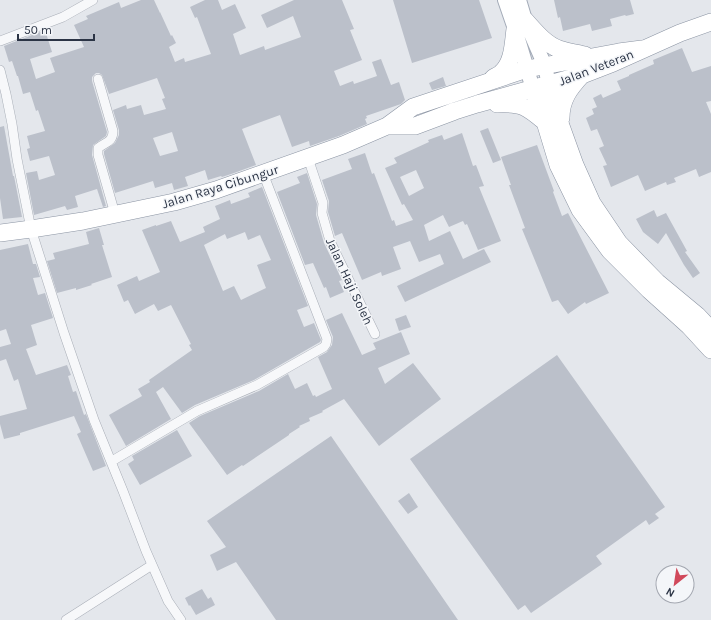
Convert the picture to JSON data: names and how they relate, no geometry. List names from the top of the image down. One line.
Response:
{"streets":{"highway":["Jalan Veteran","Jalan Raya Cibungur"],"street":["Jalan Haji Soleh"]},"crossings":[["Jalan Raya Cibungur","Jalan Haji Soleh"]],"scale_bar":"50 m","north":"bottom left"}
